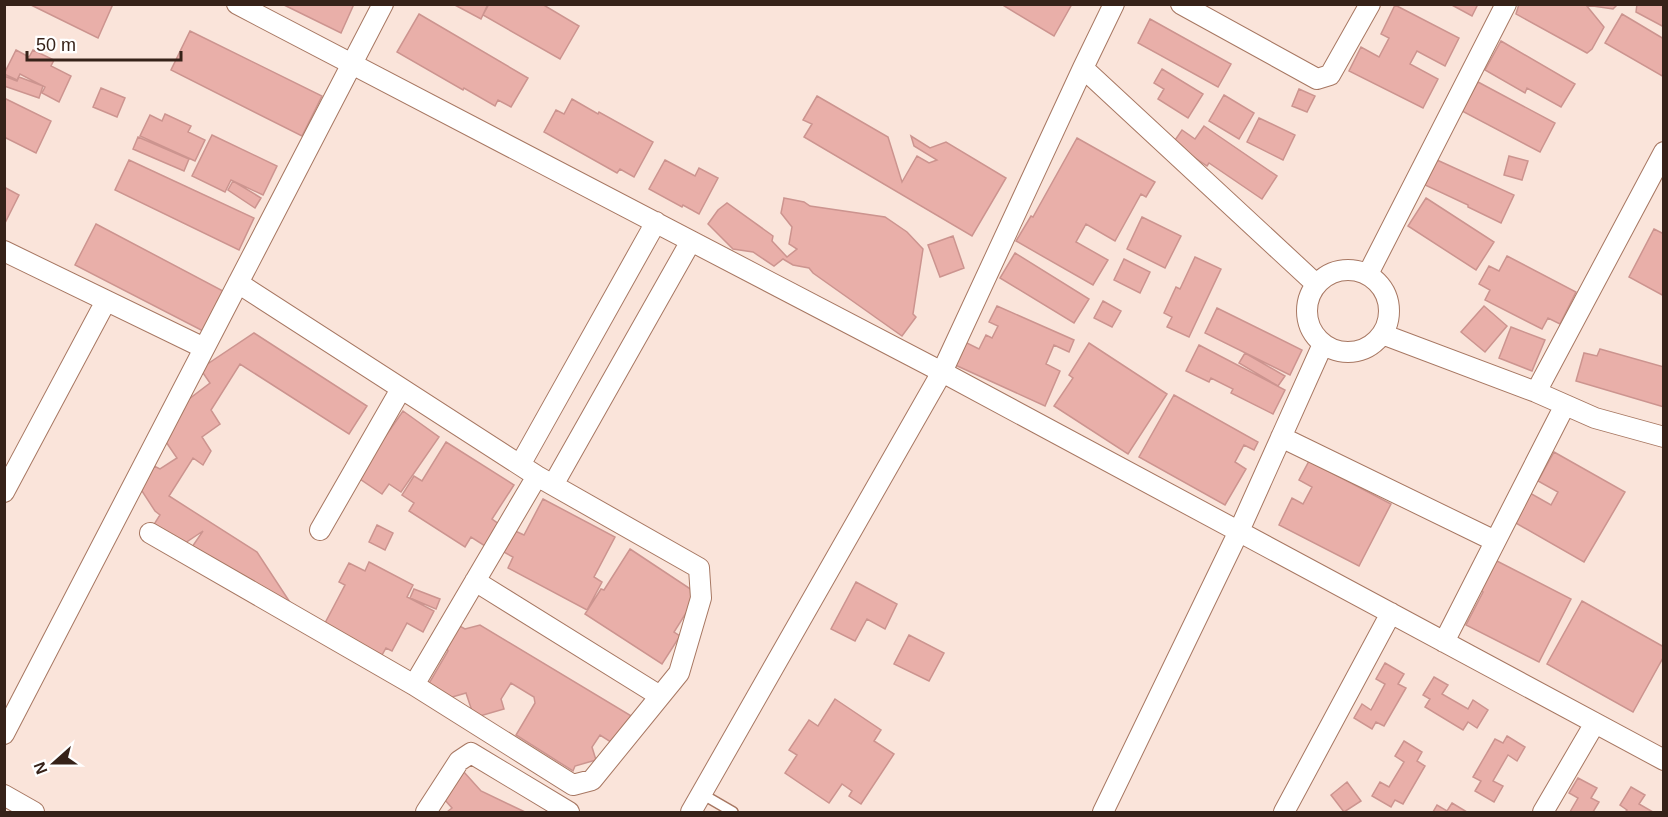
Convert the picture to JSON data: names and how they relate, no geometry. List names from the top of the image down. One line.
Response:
{"scale_bar":"50 m","north":"left"}
